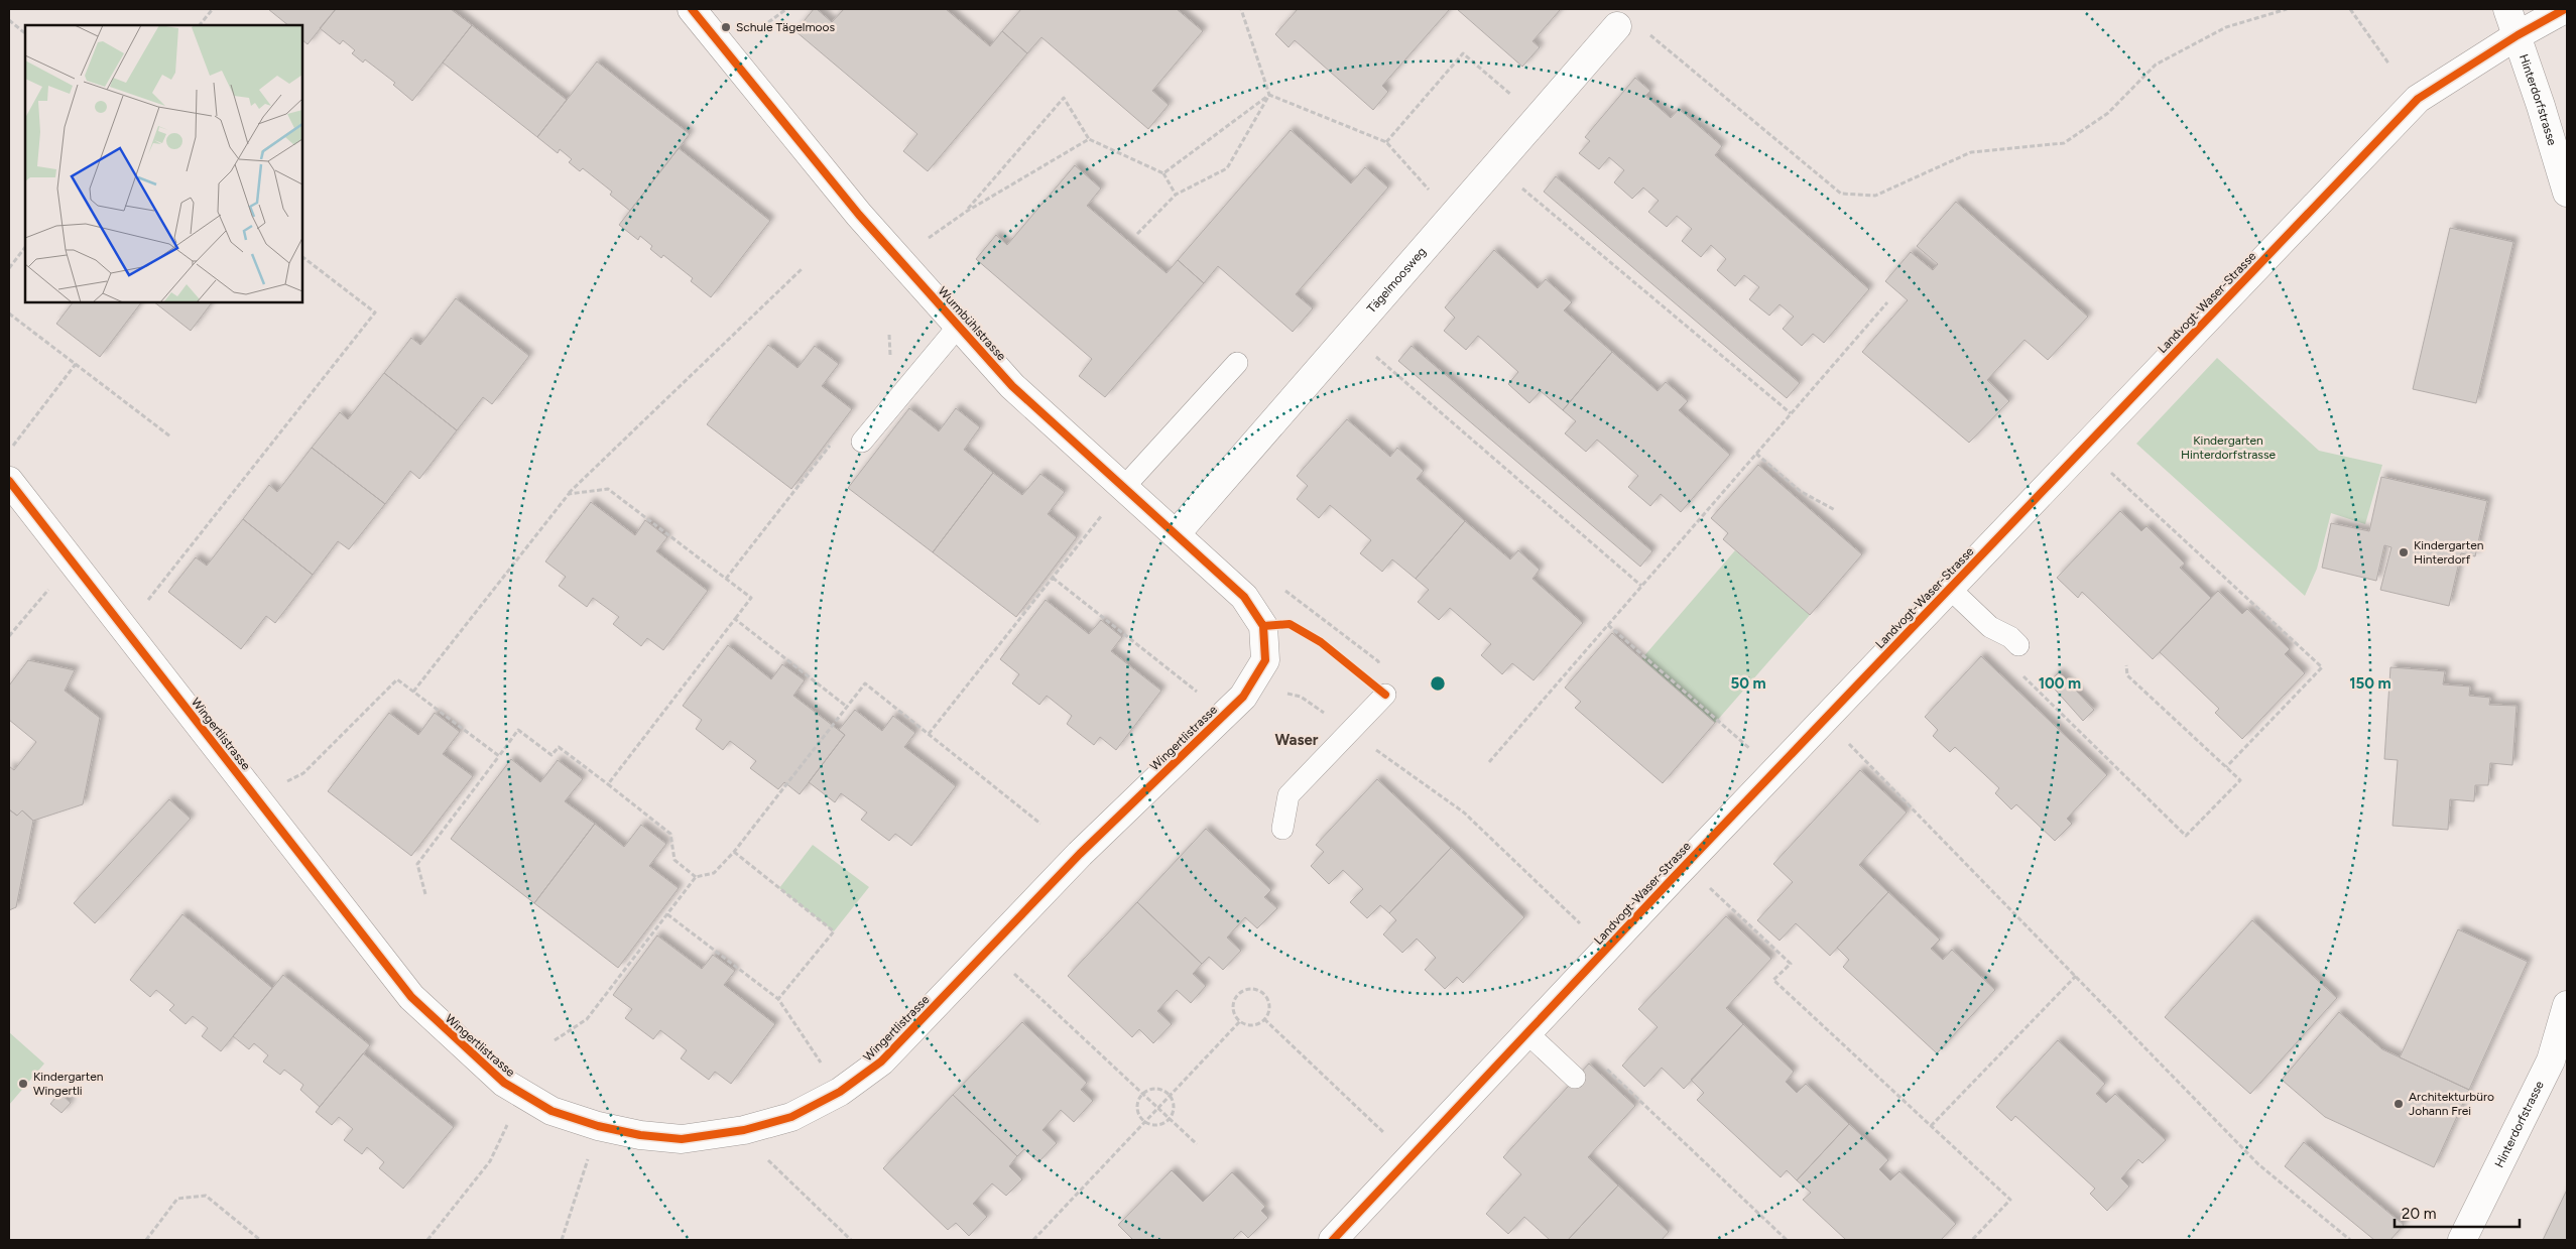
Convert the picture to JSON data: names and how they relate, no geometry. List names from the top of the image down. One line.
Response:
{"streets":{"street":["Hinterdorfstrasse","Tägelmoosweg","Landvogt-Waser-Strasse","Wurmbühlstrasse","Wingertlistrasse"]},"crossings":[["Hinterdorfstrasse","Landvogt-Waser-Strasse"],["Tägelmoosweg","Wurmbühlstrasse"],["Wurmbühlstrasse","Wingertlistrasse"]],"districts":["Waser"],"parks":["Kindergarten Hinterdorfstrasse"],"places":["Schule Tägelmoos","Kindergarten Hinterdorf","Kindergarten Wingertli","Architekturbüro Johann Frei"],"scale_bar":"20 m","rings":["50 m","100 m","150 m"]}
